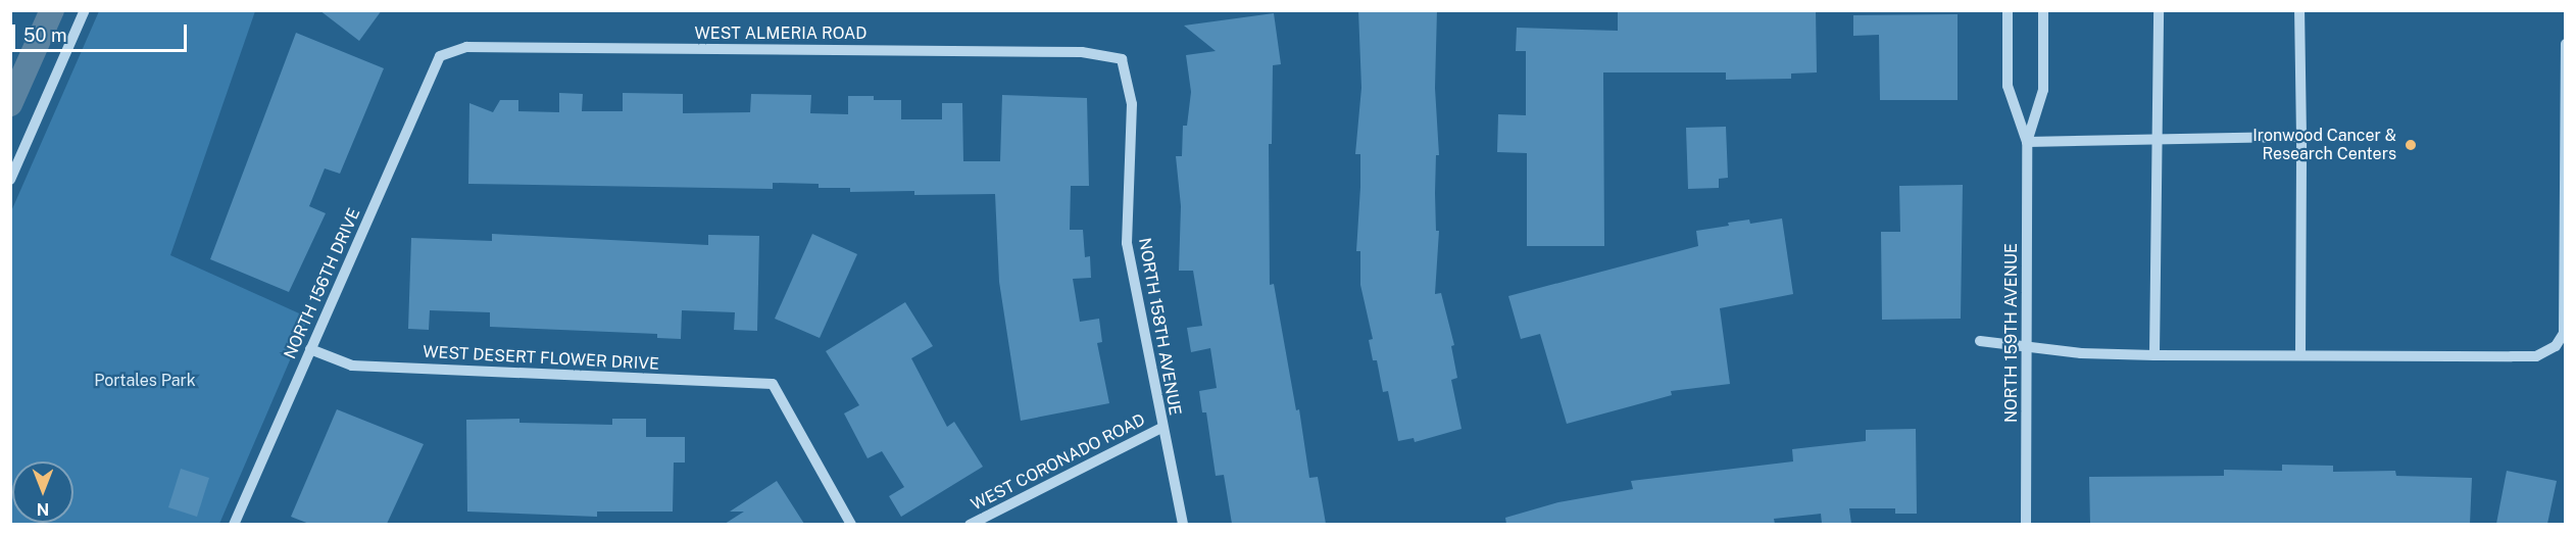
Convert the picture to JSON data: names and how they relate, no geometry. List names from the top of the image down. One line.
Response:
{"streets":{"street":["WEST ALMERIA ROAD","NORTH 156TH DRIVE","NORTH 158TH AVENUE","NORTH 159TH AVENUE","WEST DESERT FLOWER DRIVE","WEST CORONADO ROAD"]},"crossings":[["WEST ALMERIA ROAD","NORTH 156TH DRIVE"],["WEST ALMERIA ROAD","NORTH 158TH AVENUE"],["NORTH 156TH DRIVE","WEST DESERT FLOWER DRIVE"],["NORTH 158TH AVENUE","WEST CORONADO ROAD"]],"parks":["Portales Park"],"places":["Ironwood Cancer & Research Centers"],"scale_bar":"50 m","north":"bottom"}
